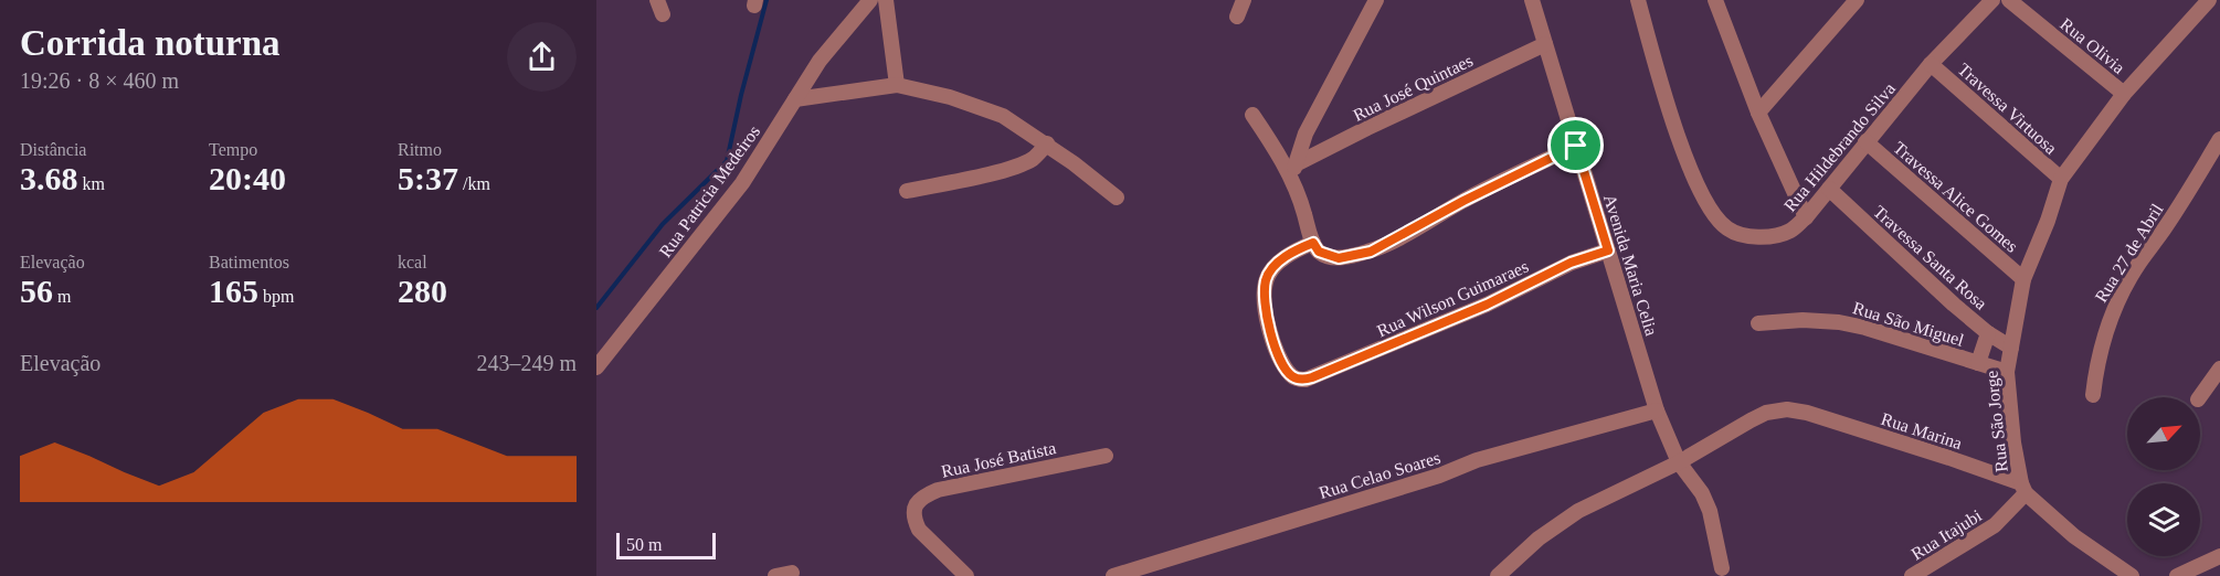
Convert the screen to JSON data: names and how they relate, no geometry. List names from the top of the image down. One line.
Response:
{"streets":{"street":["Rua Olivia","Rua José Quintaes","Travessa Virtuosa","Rua Hildebrando Silva","Rua Patricia Medeiros","Travessa Alice Gomes","Rua 27 de Abril","Travessa Santa Rosa","Avenida Maria Celia","Rua Wilson Guimaraes","Rua São Miguel","Rua São Jorge","Rua Marina","Rua José Batista","Rua Celao Soares","Rua Itajubi"]},"crossings":[["Rua Olivia","Rua São Jorge"],["Rua José Quintaes","Avenida Maria Celia"],["Travessa Virtuosa","Rua Hildebrando Silva"],["Travessa Virtuosa","Rua São Jorge"],["Rua Hildebrando Silva","Travessa Alice Gomes"],["Rua Hildebrando Silva","Travessa Santa Rosa"],["Travessa Alice Gomes","Rua São Jorge"],["Travessa Santa Rosa","Rua São Jorge"],["Avenida Maria Celia","Rua Wilson Guimaraes"],["Avenida Maria Celia","Rua Marina"],["Avenida Maria Celia","Rua Celao Soares"],["Rua São Miguel","Rua São Jorge"],["Rua São Jorge","Rua Marina"],["Rua São Jorge","Rua Itajubi"],["Rua Marina","Rua Itajubi"]],"scale_bar":"50 m","north":"top right","page":{"heading":["Corrida noturna","19:26 · 8 × 460 m"],"stats":[["Distância","3.68 km"],["Tempo","20:40"],["Ritmo","5:37 /km"],["Elevação","56 m"],["Batimentos","165 bpm"],["kcal","280"]],"chart":["Elevação","243–249 m"],"scale":"50 m"}}
